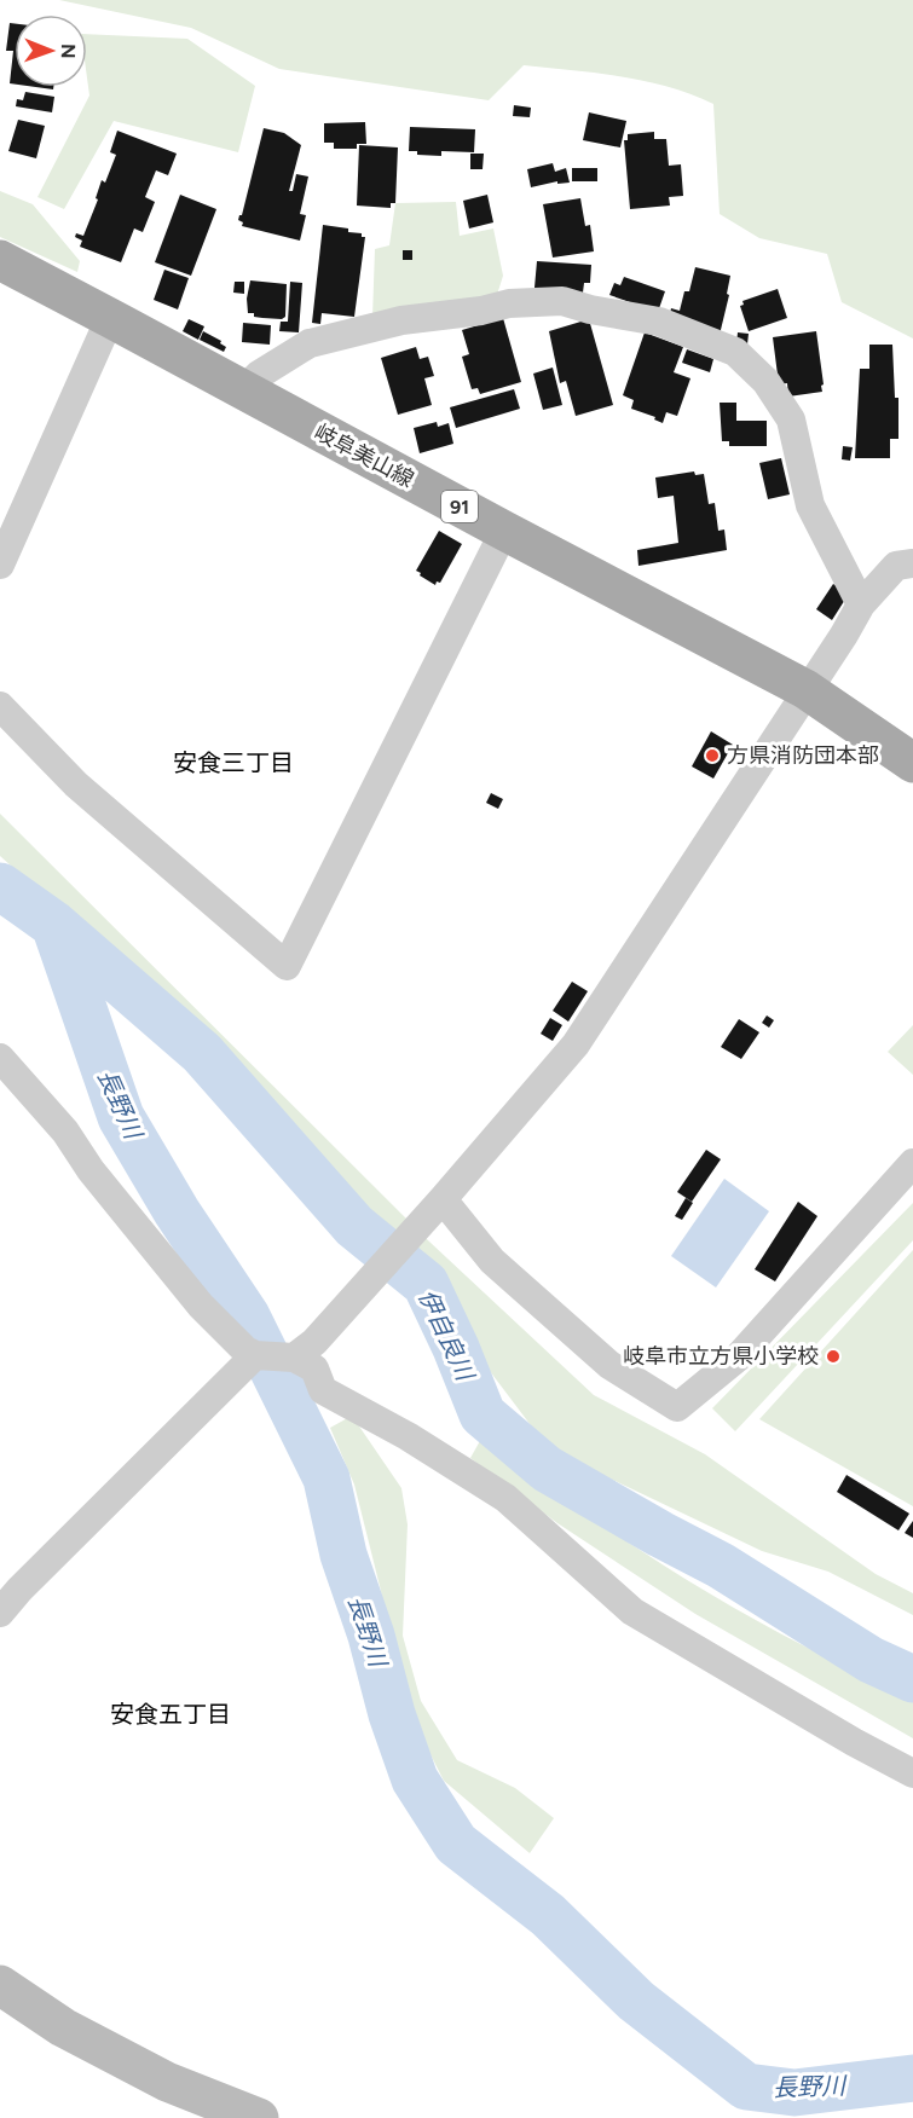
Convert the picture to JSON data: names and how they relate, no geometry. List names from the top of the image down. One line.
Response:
{"streets":{"main road":["岐阜美山線","91"]},"districts":["安食三丁目","安食五丁目"],"water":["長野川","伊自良川"],"places":["方県消防団本部","岐阜市立方県小学校"],"north":"right"}
